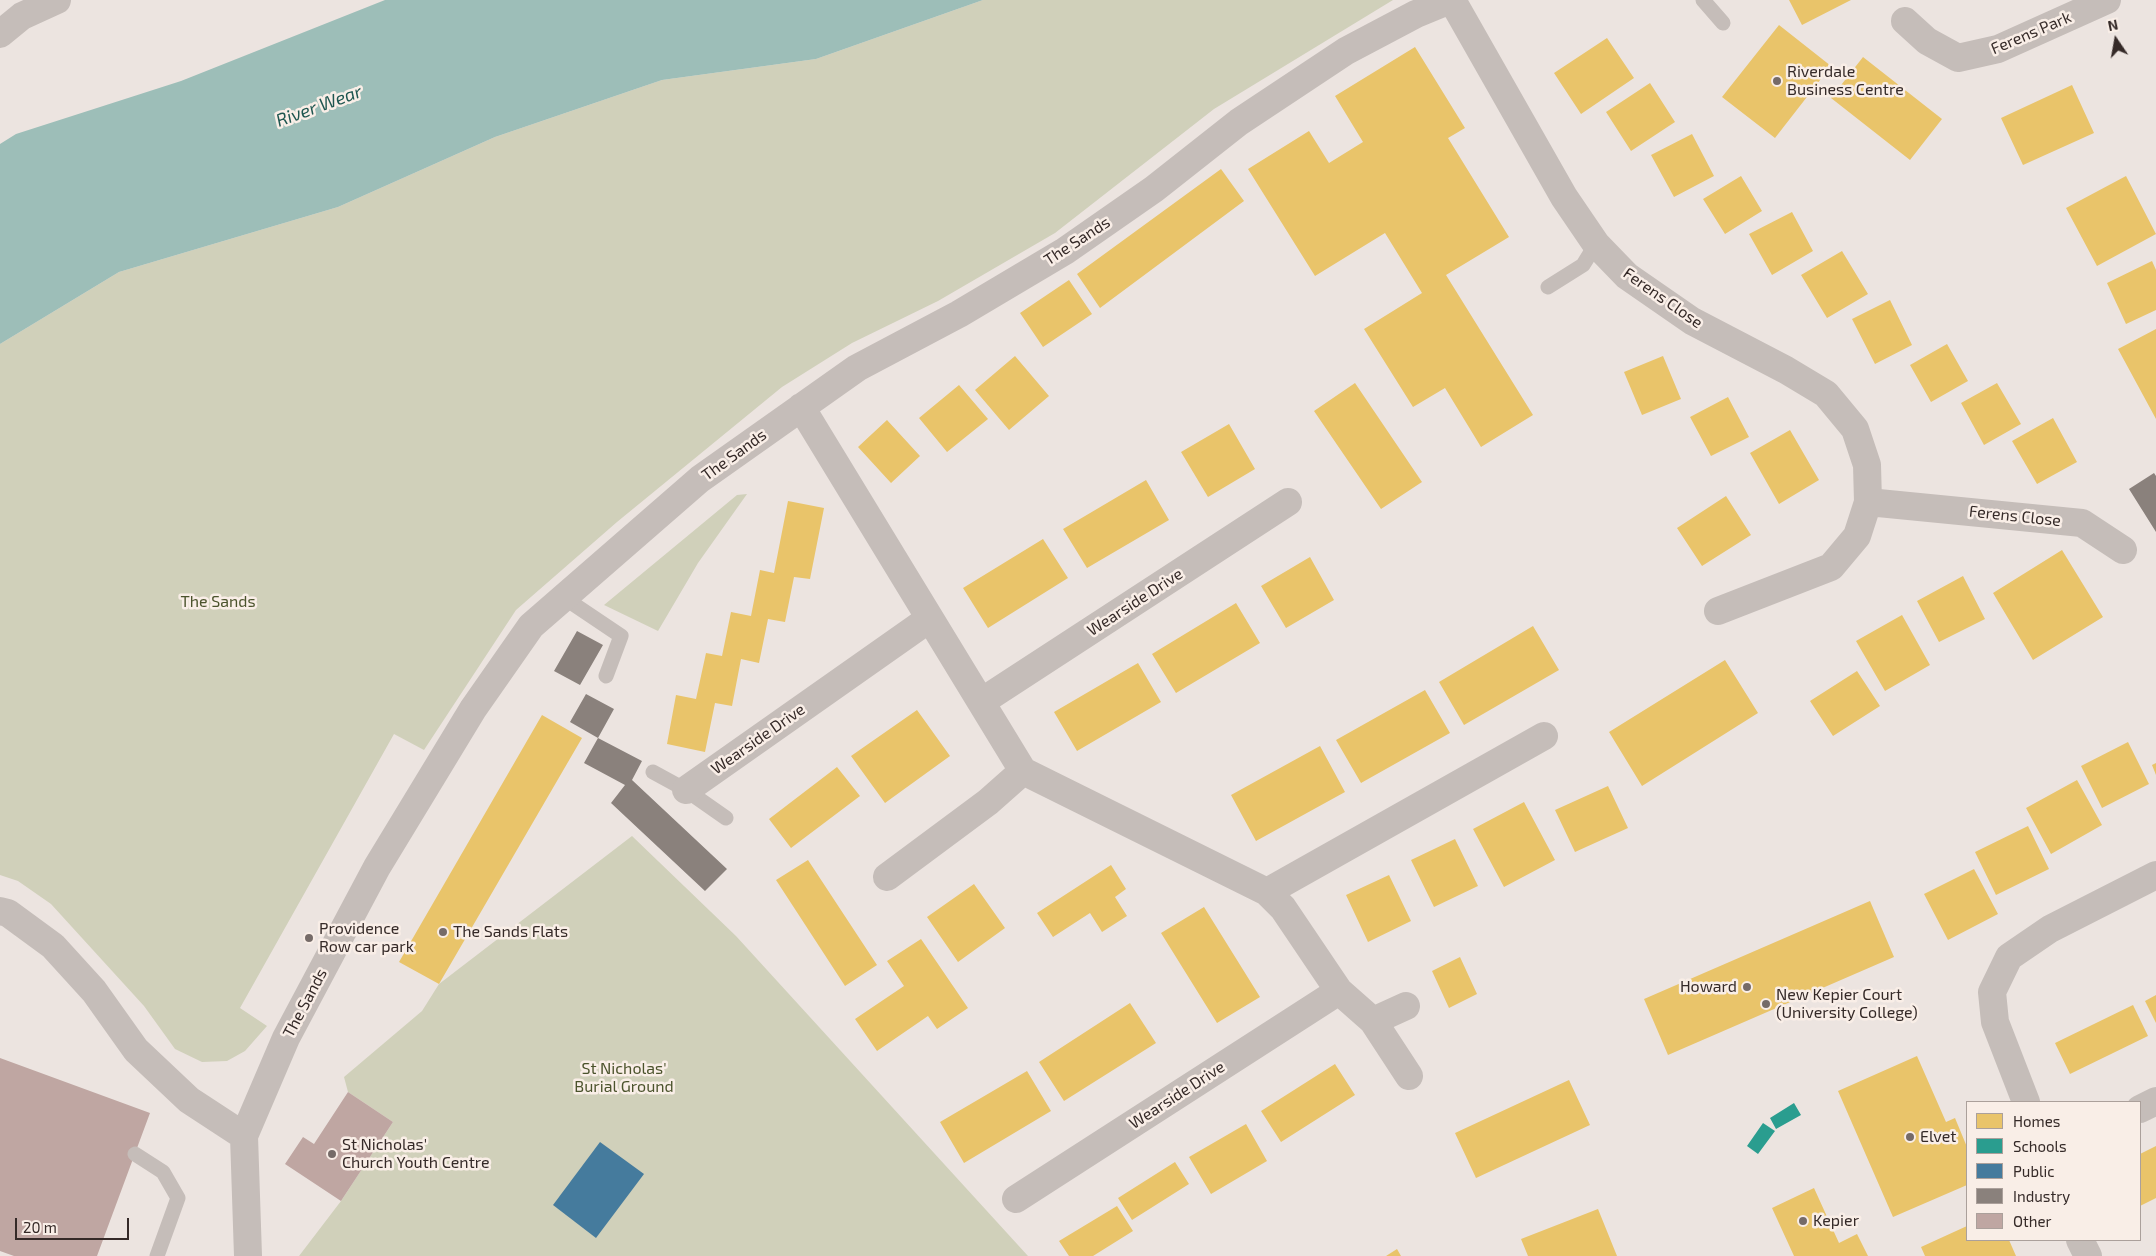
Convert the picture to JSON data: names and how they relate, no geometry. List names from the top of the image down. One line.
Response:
{"streets":{"street":["Ferens Park","The Sands","Ferens Close","Wearside Drive"]},"crossings":[["The Sands","Ferens Close"]],"water":["River Wear"],"parks":["The Sands","St Nicholas' Burial Ground"],"places":["Riverdale Business Centre","The Sands Flats","Providence Row car park","Howard","New Kepier Court (University College)","Elvet","St Nicholas' Church Youth Centre","Kepier"],"legend":["Homes","Schools","Public","Industry","Other"],"scale_bar":"20 m","north":"top"}
